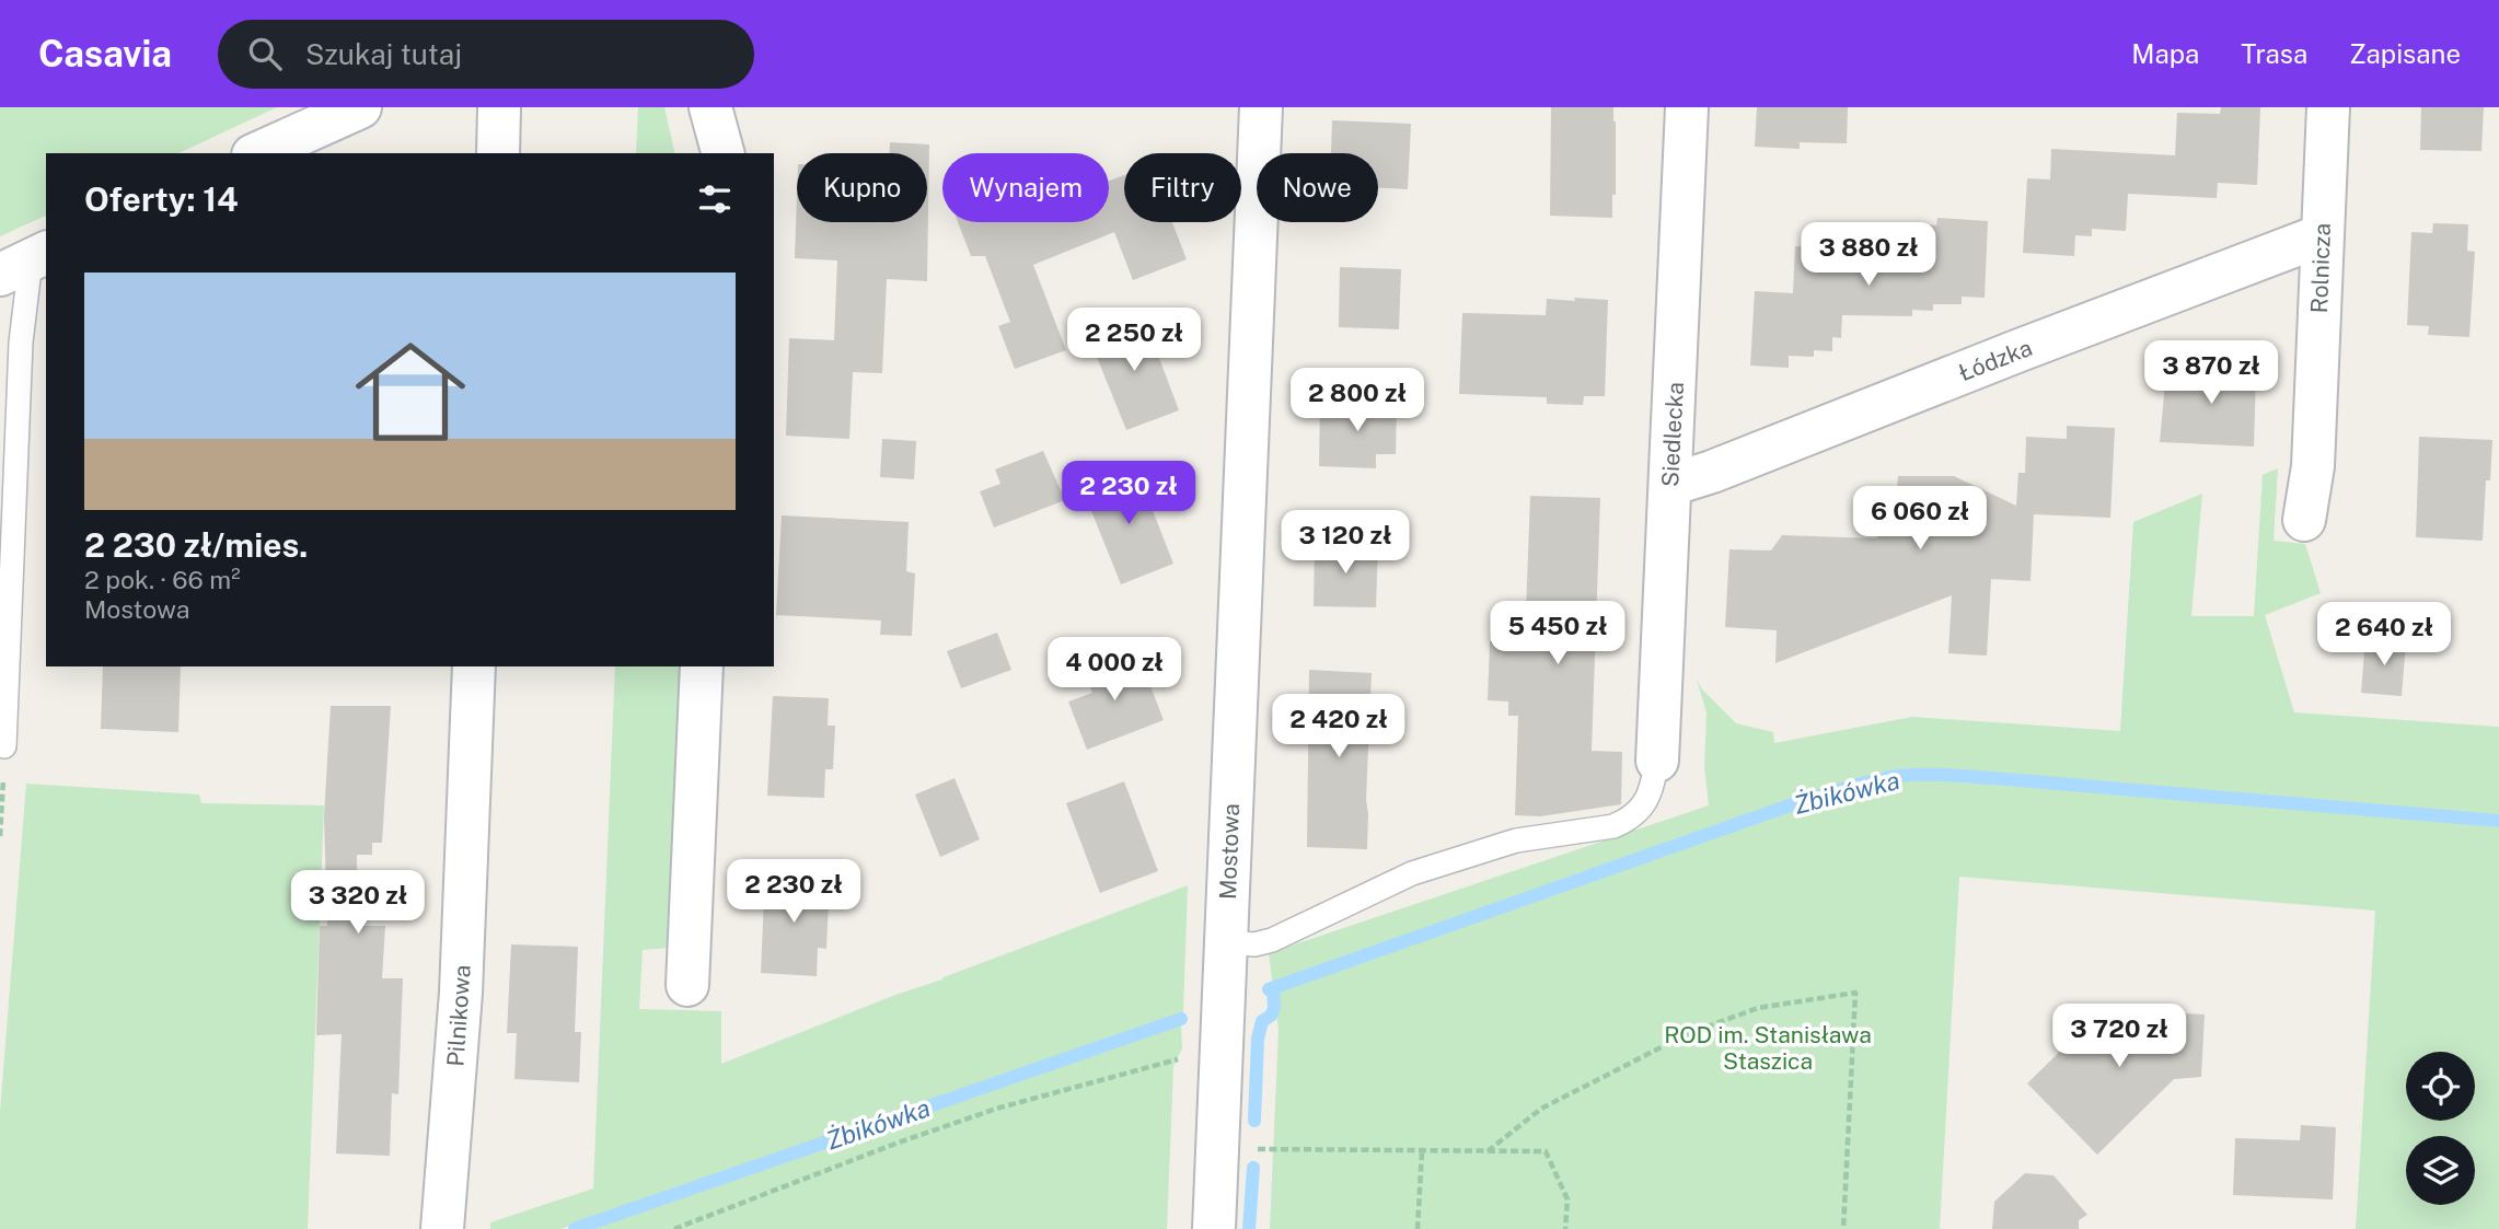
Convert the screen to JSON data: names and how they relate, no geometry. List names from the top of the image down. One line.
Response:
{"streets":{"street":["Rolnicza","Łódzka","Siedlecka","Mostowa","Pilnikowa"]},"crossings":[["Rolnicza","Łódzka"],["Łódzka","Siedlecka"]],"water":["Żbikówka"],"parks":["ROD im. Stanisława Staszica"],"page":{"header":"Casavia","search":"Szukaj tutaj","nav":["Mapa","Trasa","Zapisane"],"chip":["Kupno","Wynajem","Filtry","Nowe"],"heading":"Oferty: 14","price":["3 880 zł","2 250 zł","3 870 zł","2 800 zł","2 230 zł","6 060 zł","3 120 zł","5 450 zł","2 640 zł","4 000 zł","2 420 zł","2 230 zł","3 320 zł","3 720 zł"],"list":[{"name":"2 230 zł/mies.","note":"2 pok. · 66 m² · Mostowa"}]}}
